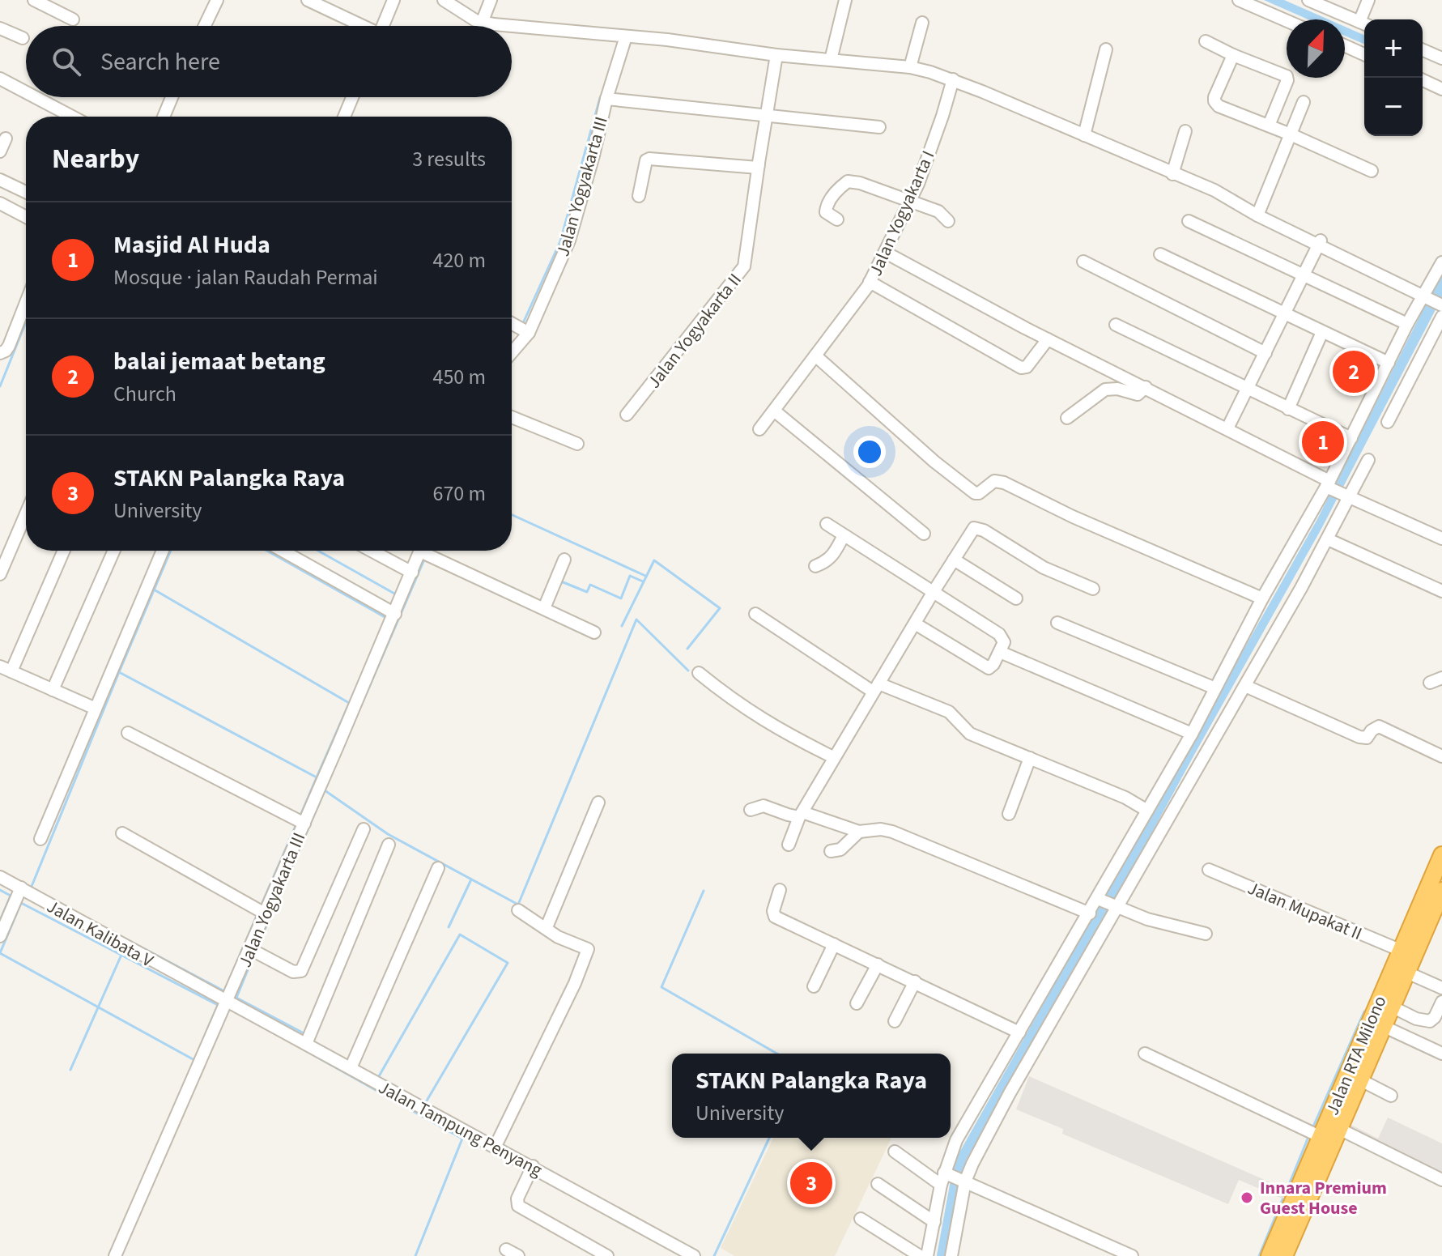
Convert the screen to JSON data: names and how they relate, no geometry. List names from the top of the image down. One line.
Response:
{"streets":{"highway":["Jalan RTA Milono"],"street":["Jalan Yogyakarta III","Jalan Yogyakarta I","Jalan Yogyakarta II","Jalan Mupakat II","Jalan Kalibata V","Jalan Tampung Penyang"]},"crossings":[["Jalan Yogyakarta III","Jalan Kalibata V"],["Jalan Yogyakarta III","Jalan Tampung Penyang"],["Jalan Mupakat II","Jalan RTA Milono"],["Jalan Kalibata V","Jalan Tampung Penyang"]],"places":["Innara Premium Guest House"],"north":"top right","page":{"map_buttons":["+","−"],"search":"Search here","heading":["Nearby","3 results"],"list":[{"mark":"1","name":"Masjid Al Huda","note":"Mosque · jalan Raudah Permai","value":"420 m"},{"mark":"2","name":"balai jemaat betang","note":"Church","value":"450 m"},{"mark":"3","name":"STAKN Palangka Raya","note":"University","value":"670 m"}],"pins":["2","1","3"],"popup":["STAKN Palangka Raya","University"]}}
